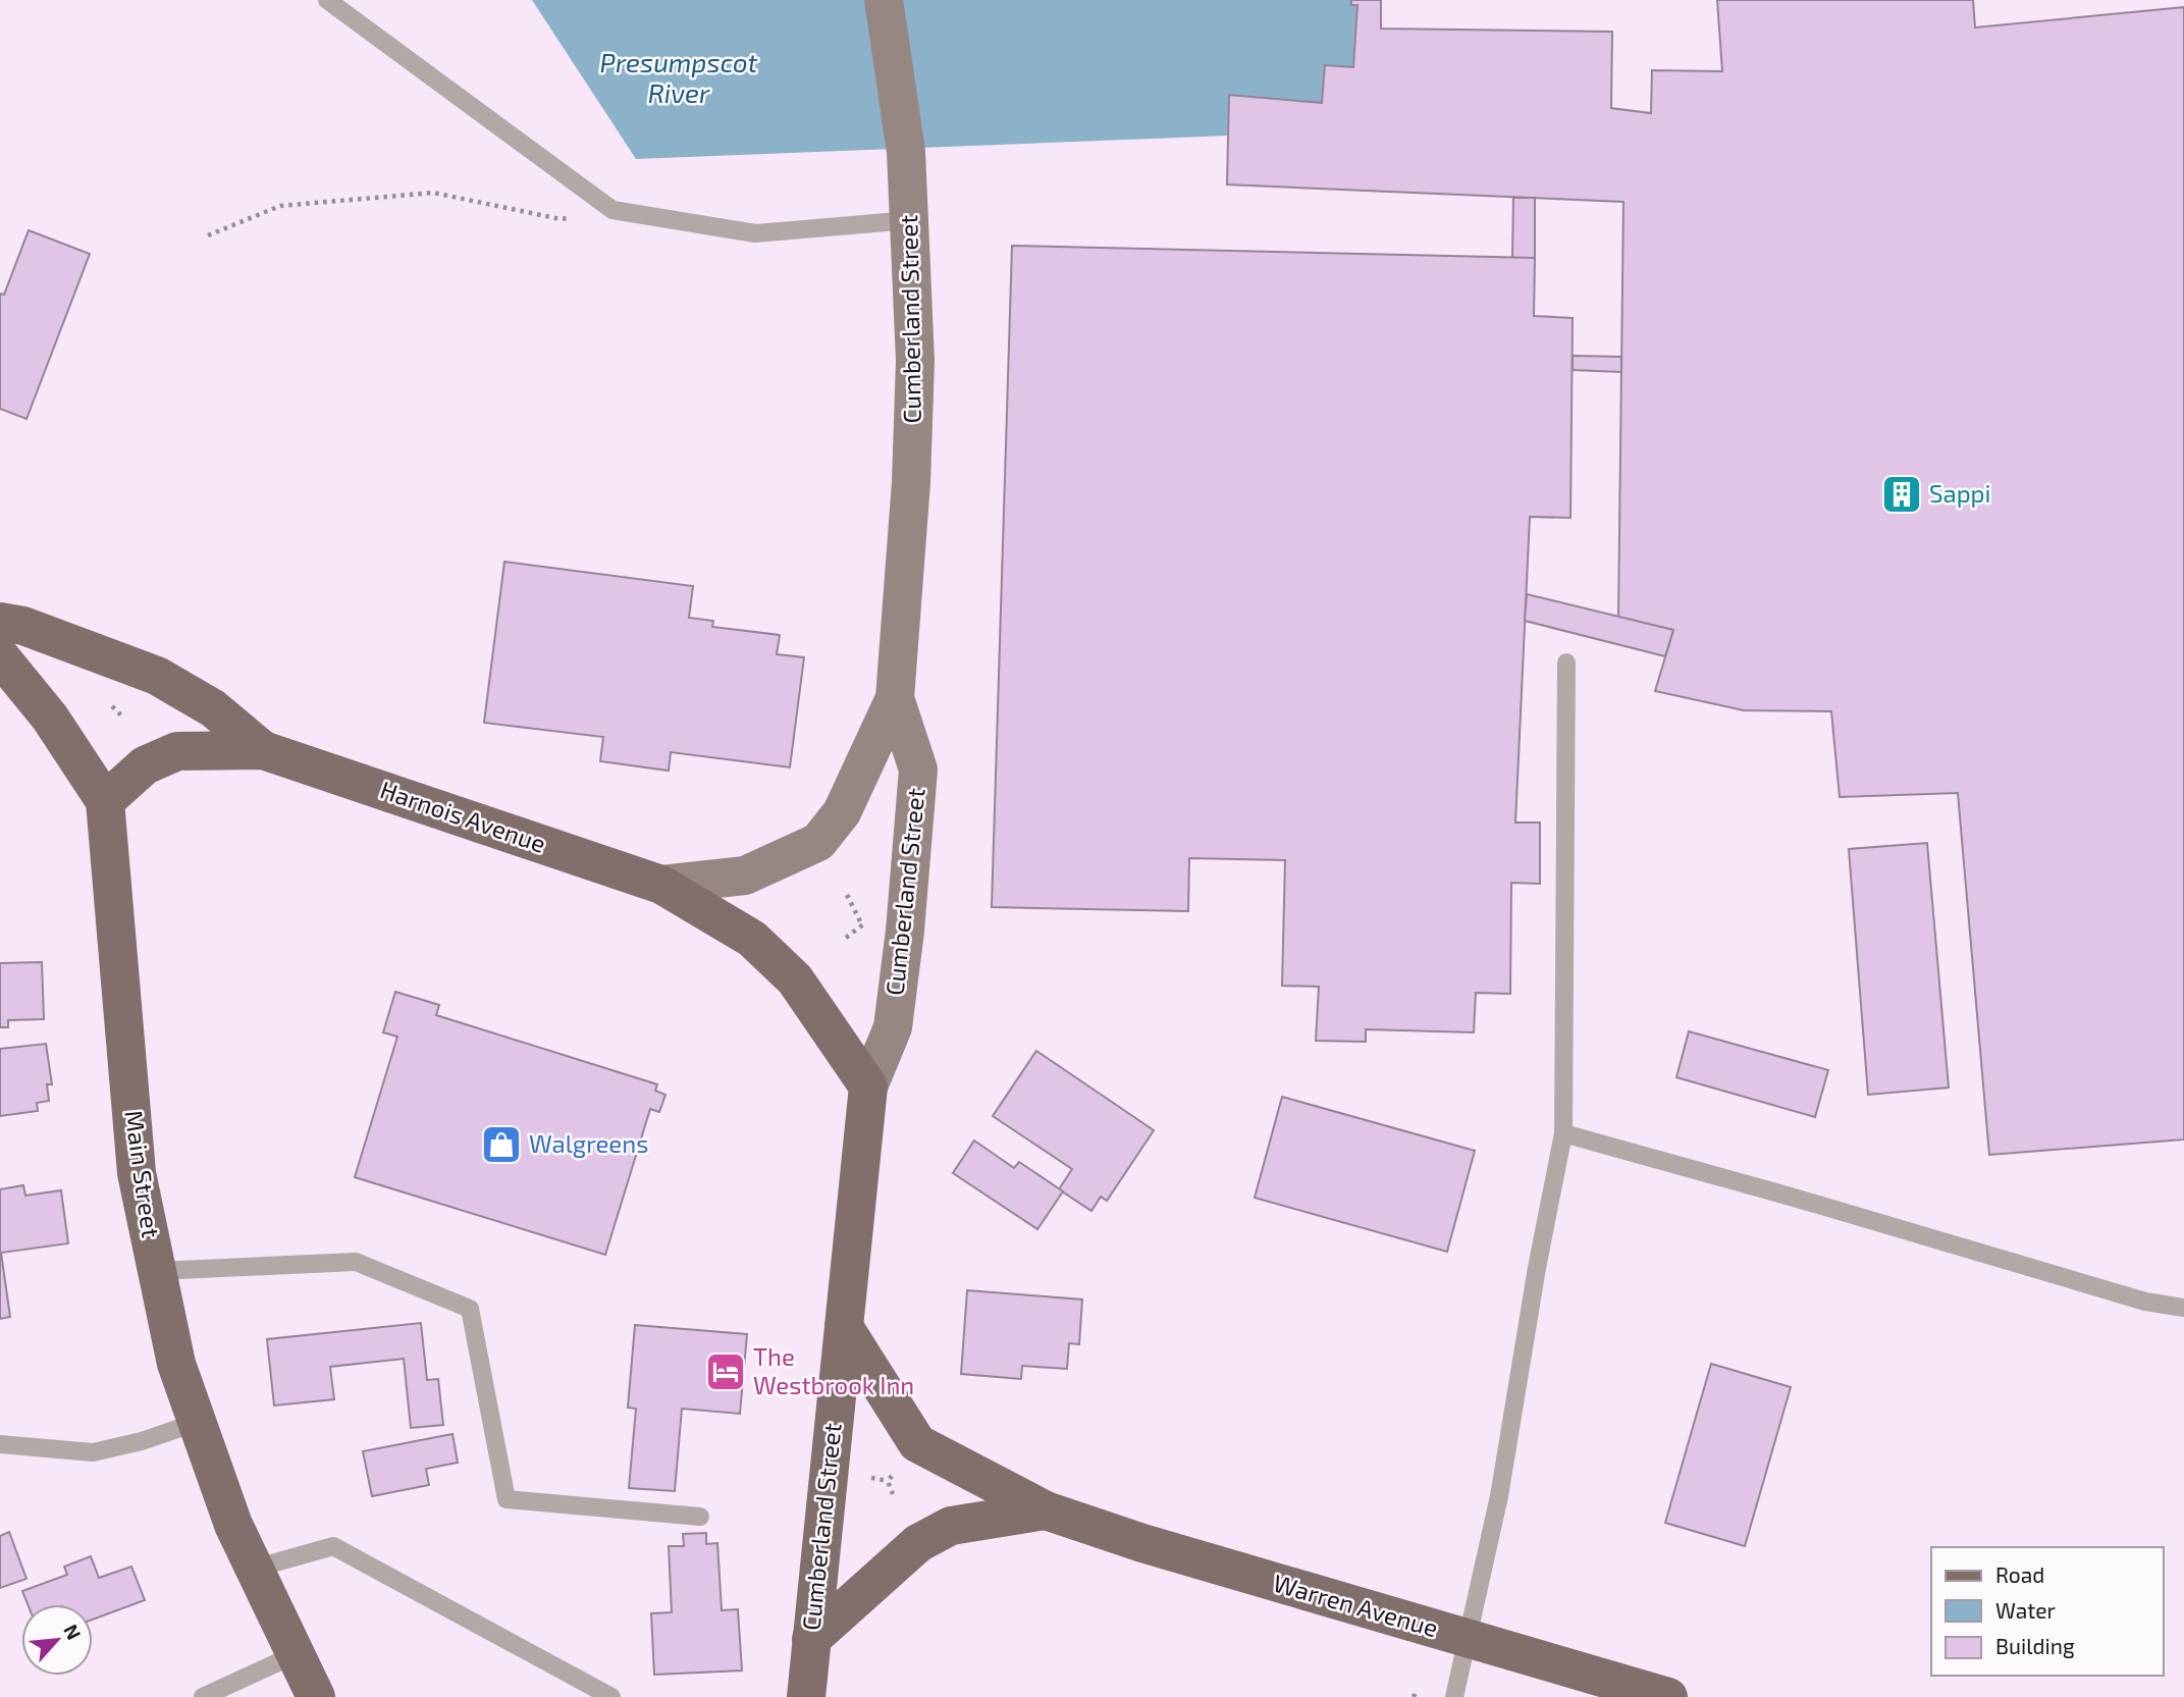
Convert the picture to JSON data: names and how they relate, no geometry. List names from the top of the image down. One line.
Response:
{"streets":{"main road":["Cumberland Street","Harnois Avenue","Main Street","Warren Avenue"]},"crossings":[["Cumberland Street","Harnois Avenue"],["Cumberland Street","Warren Avenue"],["Harnois Avenue","Main Street"]],"water":["Presumpscot River"],"places":{"building":["Sappi"],"shop":["Walgreens"],"hotel":["The Westbrook Inn"]},"legend":["Road","Water","Building"],"north":"top right"}
